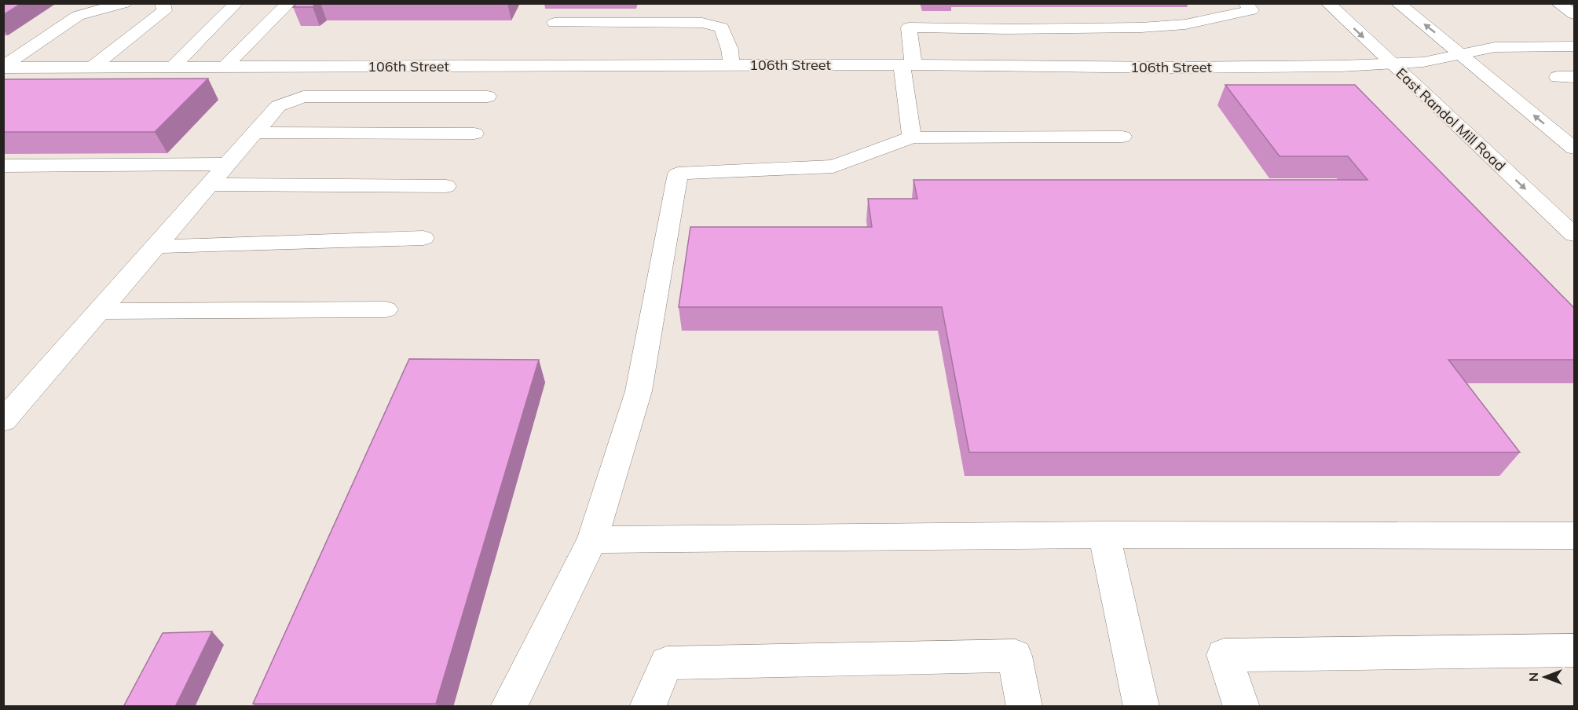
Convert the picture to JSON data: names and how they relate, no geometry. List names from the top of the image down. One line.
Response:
{"streets":{"street":["106th Street","East Randol Mill Road"]},"crossings":[["106th Street","East Randol Mill Road"]],"north":"left"}
